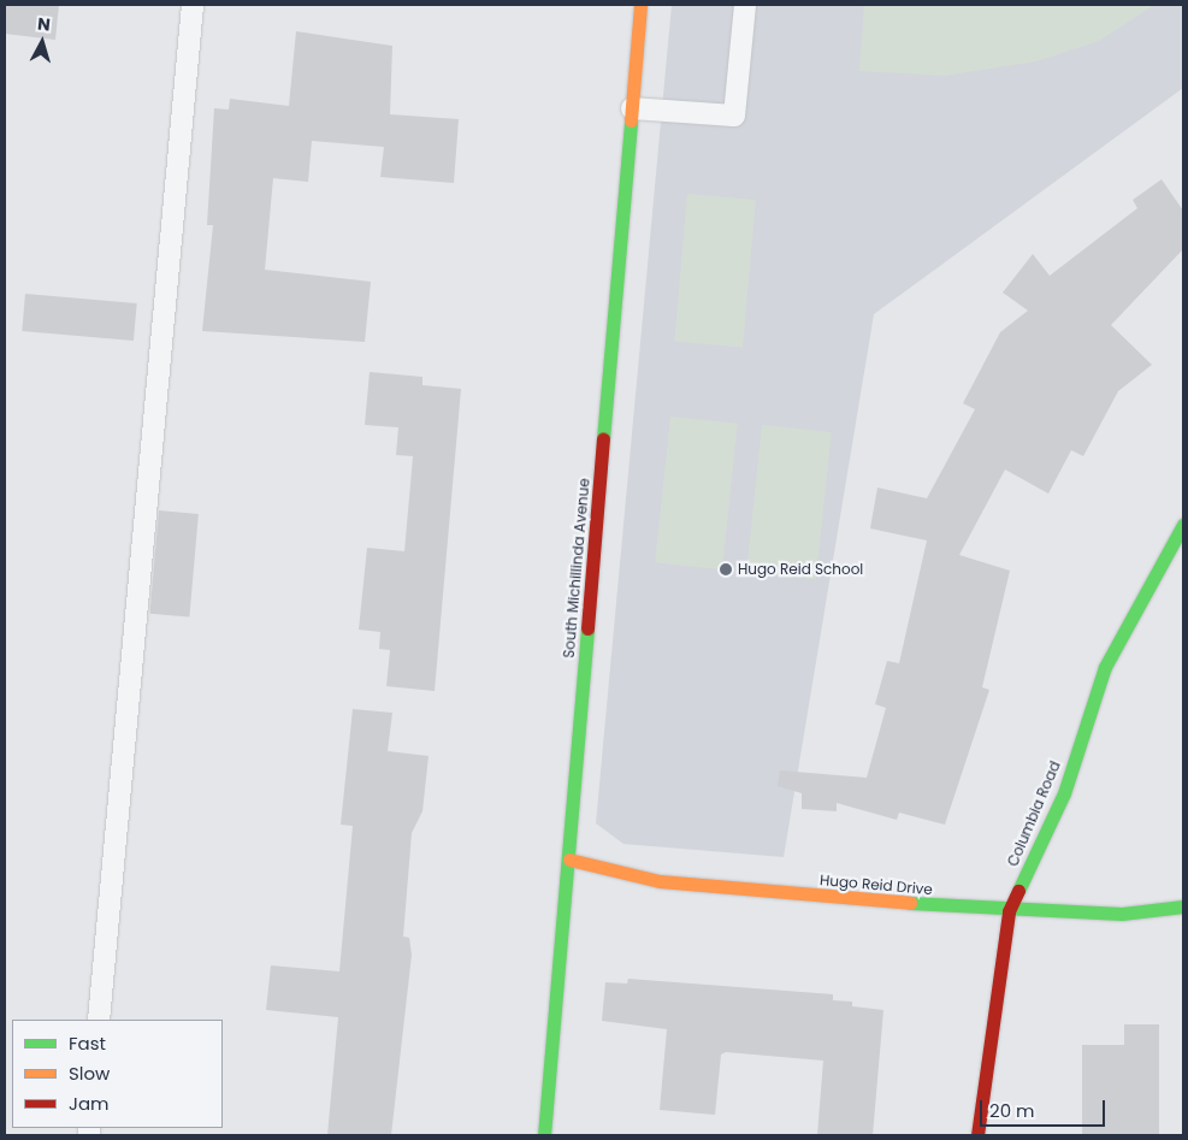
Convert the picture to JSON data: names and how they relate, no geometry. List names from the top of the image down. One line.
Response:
{"streets":{"street":["South Michillinda Avenue","Columbia Road","Hugo Reid Drive"]},"crossings":[["South Michillinda Avenue","Hugo Reid Drive"],["Columbia Road","Hugo Reid Drive"]],"places":["Hugo Reid School"],"legend":["Fast","Slow","Jam"],"scale_bar":"20 m","north":"top"}
